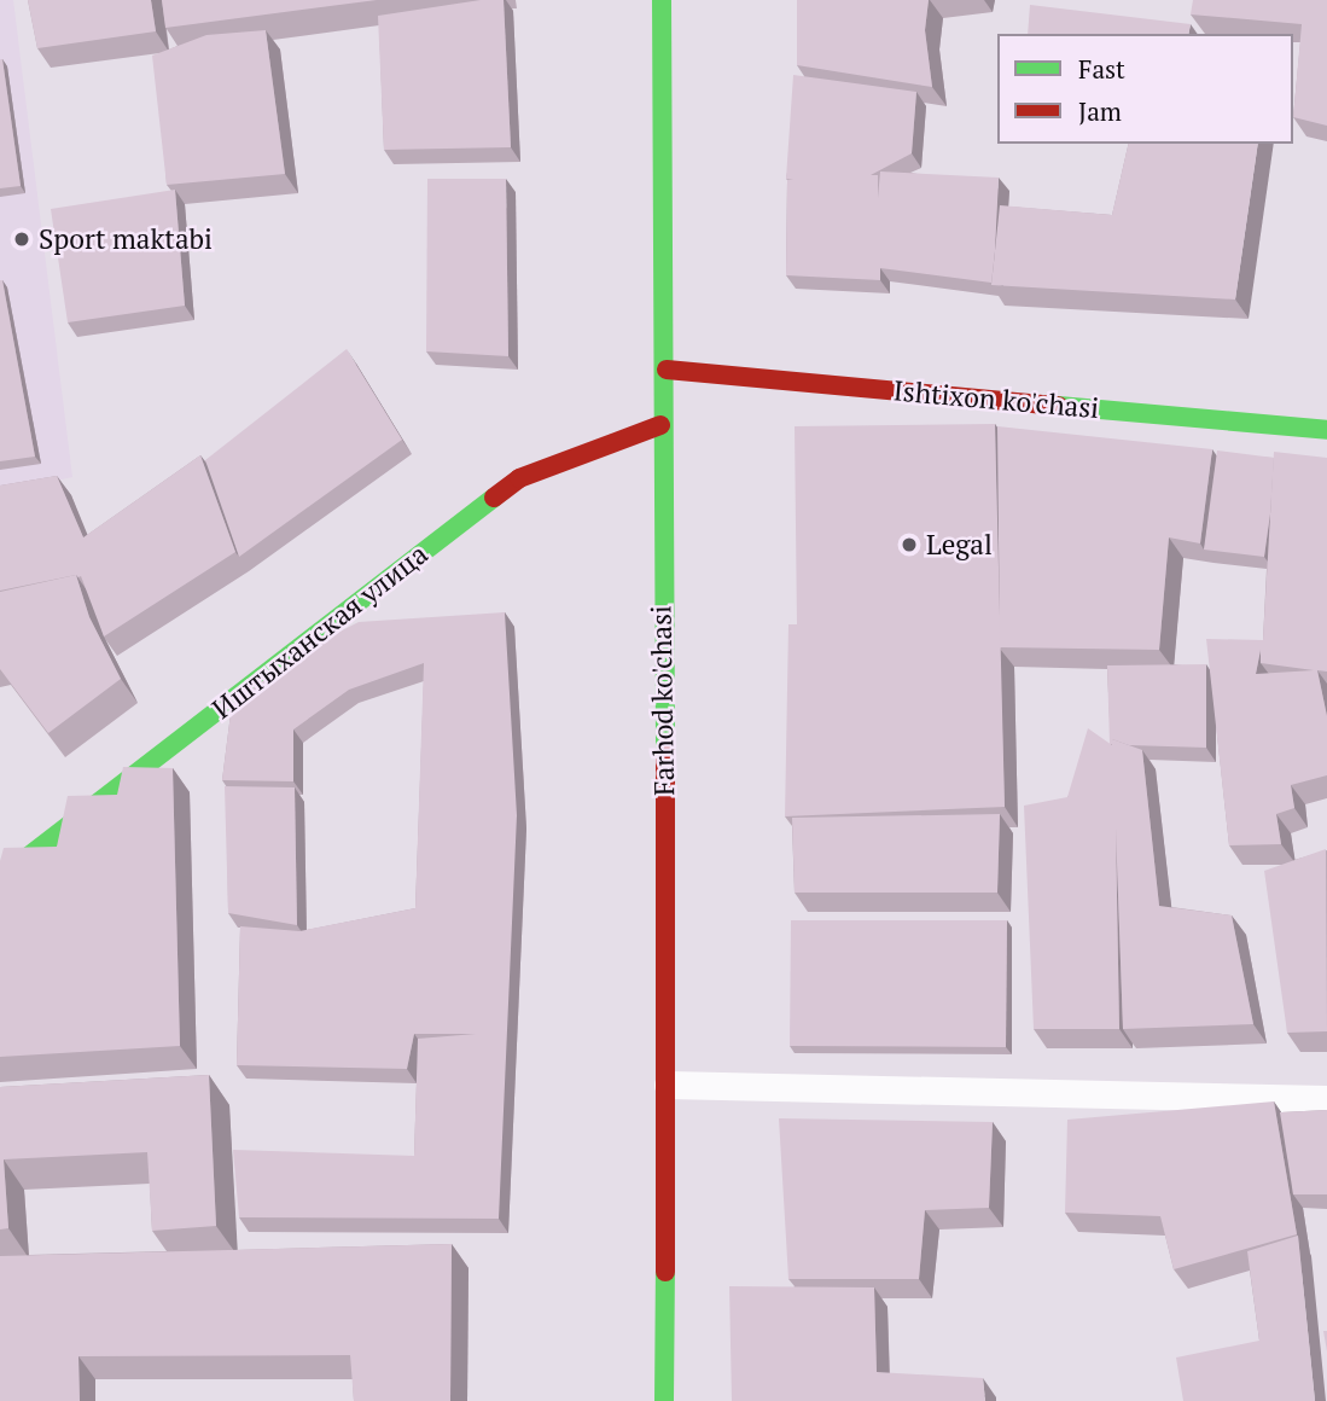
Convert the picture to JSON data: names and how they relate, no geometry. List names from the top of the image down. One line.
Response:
{"streets":{"street":["Ishtixon ko'chasi","Иштыханская улица","Farhod ko'chasi"]},"crossings":[["Ishtixon ko'chasi","Farhod ko'chasi"],["Иштыханская улица","Farhod ko'chasi"]],"places":["Sport maktabi","Legal"],"legend":["Fast","Jam"]}
